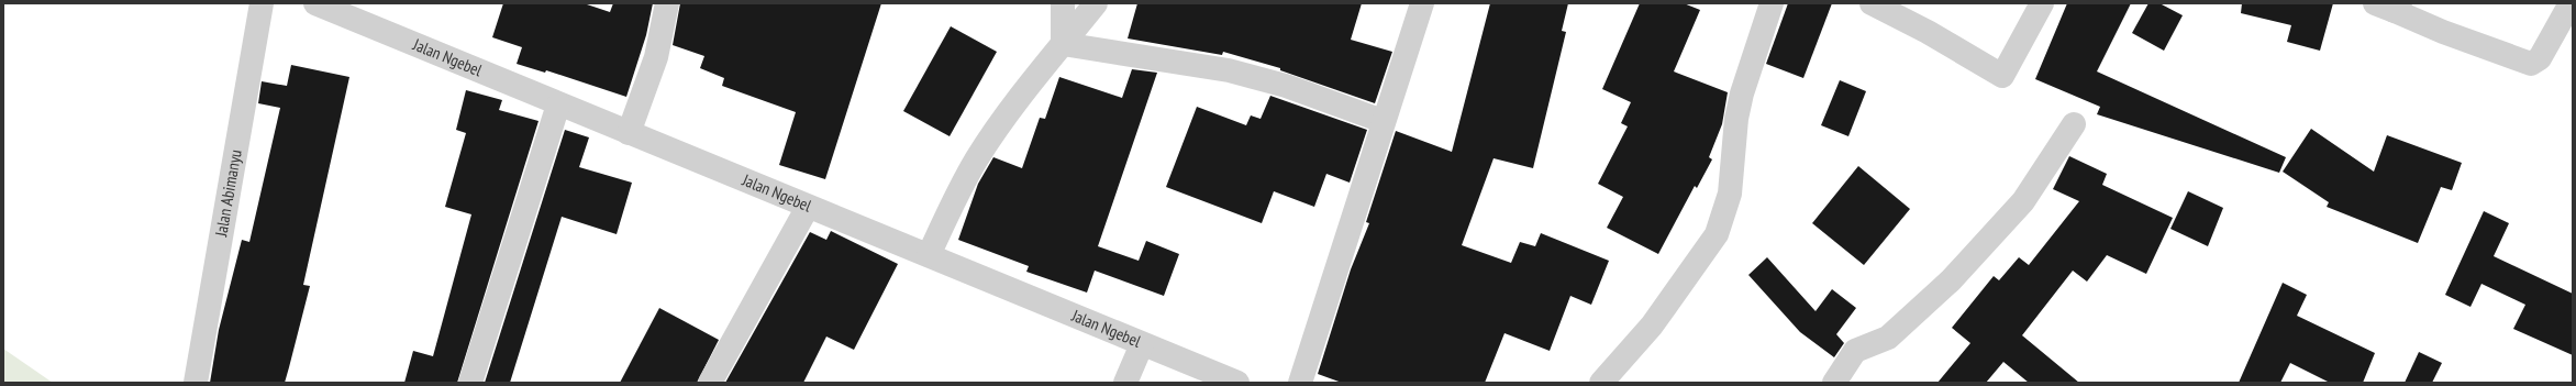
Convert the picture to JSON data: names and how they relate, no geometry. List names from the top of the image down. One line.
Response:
{"streets":{"street":["Jalan Ngebel","Jalan Abimanyu"]}}
